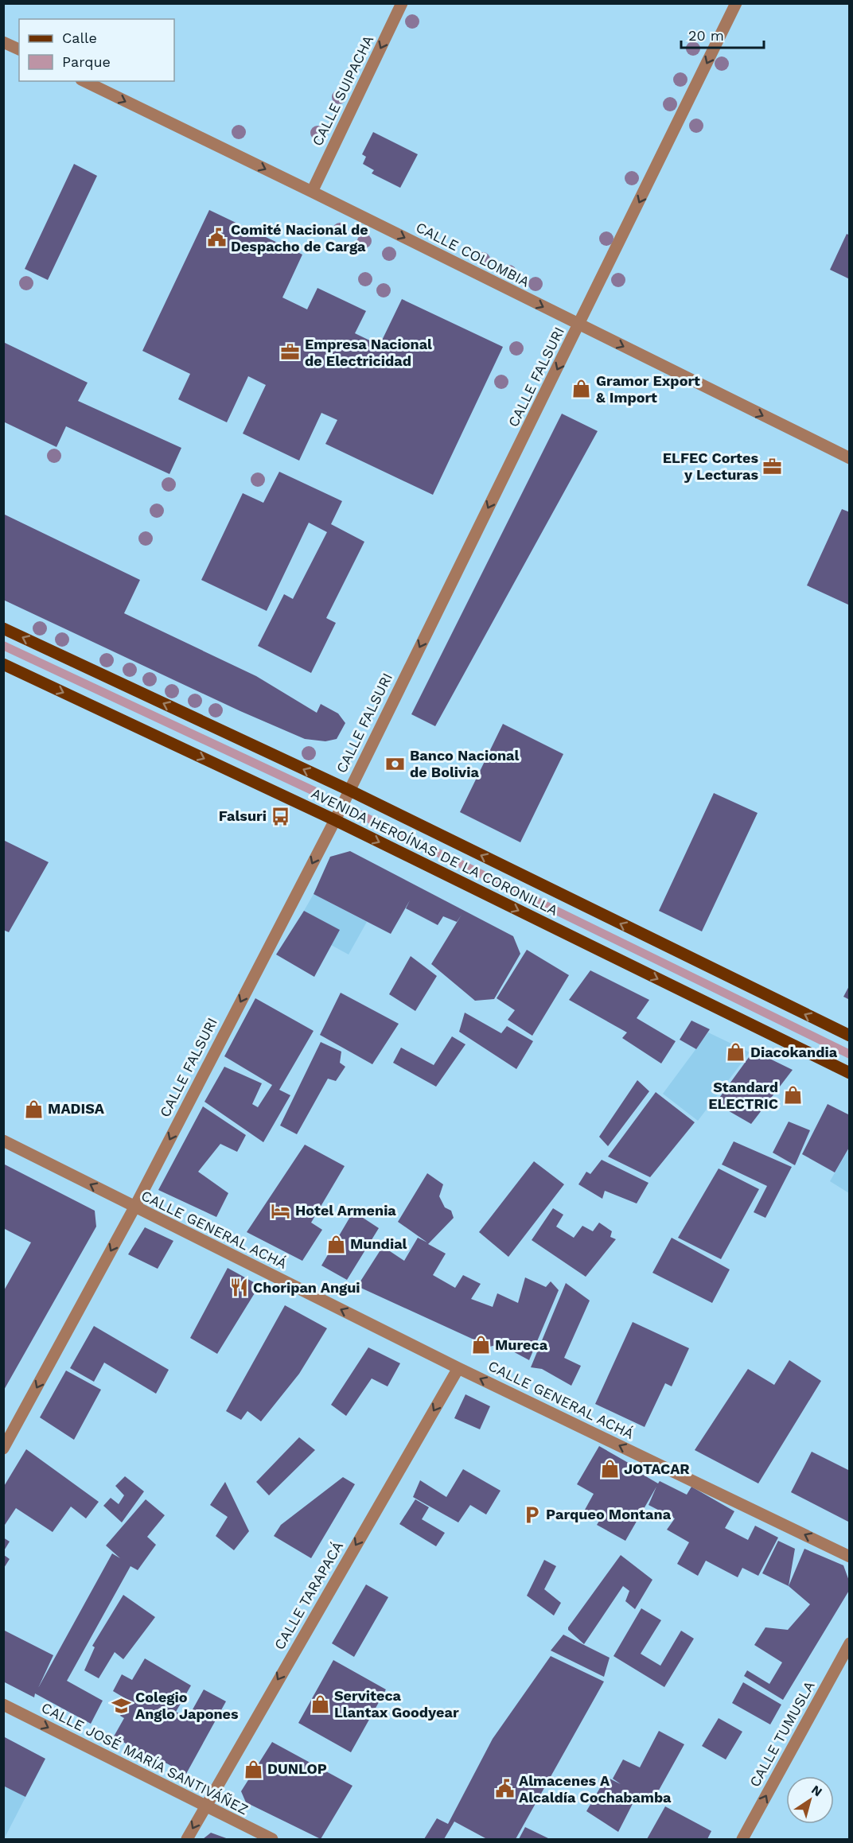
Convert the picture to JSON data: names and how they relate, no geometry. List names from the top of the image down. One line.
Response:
{"streets":{"main road":["AVENIDA HEROÍNAS DE LA CORONILLA"],"street":["CALLE SUIPACHA","CALLE COLOMBIA","CALLE FALSURI","CALLE GENERAL ACHÁ","CALLE TARAPACÁ","CALLE TUMUSLA","CALLE JOSÉ MARÍA SANTIVÁÑEZ"]},"crossings":[["CALLE SUIPACHA","CALLE COLOMBIA"],["CALLE COLOMBIA","CALLE FALSURI"],["CALLE FALSURI","AVENIDA HEROÍNAS DE LA CORONILLA"],["CALLE FALSURI","CALLE GENERAL ACHÁ"],["CALLE GENERAL ACHÁ","CALLE TARAPACÁ"],["CALLE TARAPACÁ","CALLE JOSÉ MARÍA SANTIVÁÑEZ"]],"one_way":["CALLE SUIPACHA","CALLE COLOMBIA","CALLE FALSURI","CALLE GENERAL ACHÁ","CALLE TARAPACÁ","CALLE TUMUSLA","CALLE JOSÉ MARÍA SANTIVÁÑEZ"],"places":{"public building":["Comité Nacional de Despacho de Carga","Almacenes A Alcaldía Cochabamba"],"office":["Empresa Nacional de Electricidad","ELFEC Cortes y Lecturas"],"shop":["Gramor Export & Import","Diacokandia","Standard ELECTRIC","MADISA","Mundial","Mureca","JOTACAR","Serviteca Llantax Goodyear","DUNLOP"],"bank":["Banco Nacional de Bolivia"],"bus stop":["Falsuri"],"hotel":["Hotel Armenia"],"restaurant":["Choripan Angui"],"parking":["Parqueo Montana"],"school or university":["Colegio Anglo Japones"]},"legend":["Calle","Parque"],"scale_bar":"20 m","north":"top right"}
